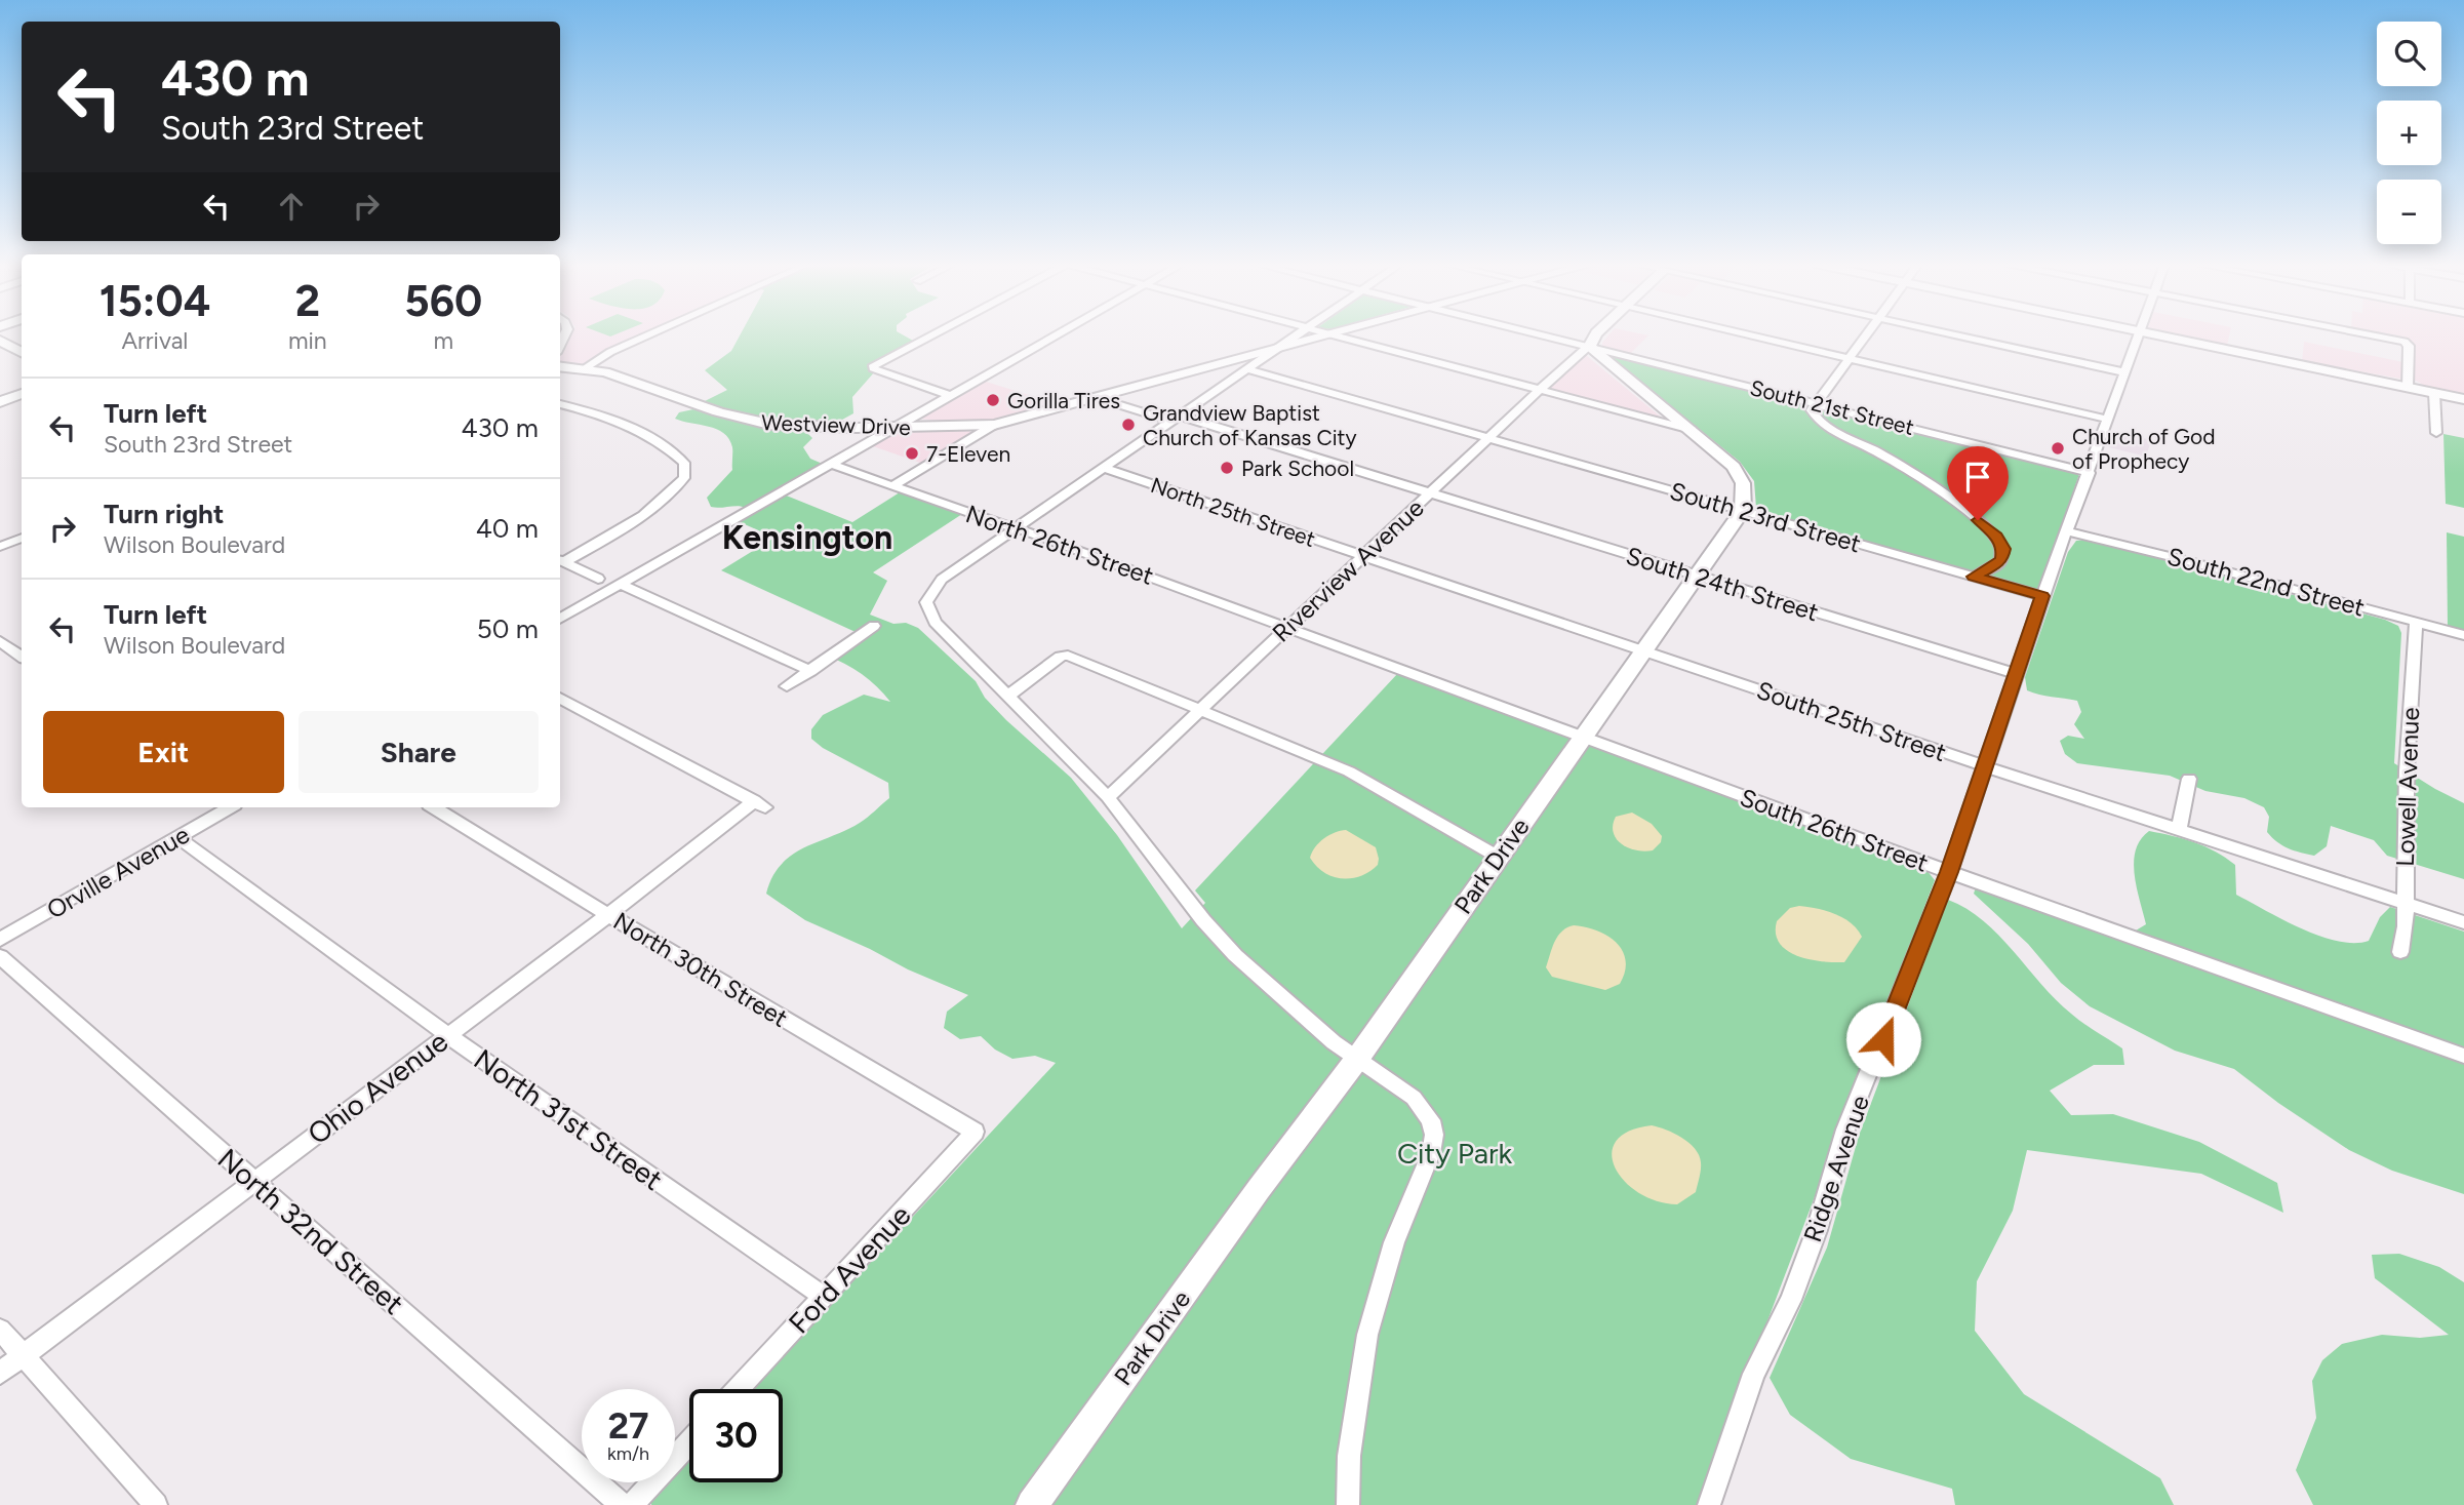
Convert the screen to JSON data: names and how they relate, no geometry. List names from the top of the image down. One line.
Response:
{"streets":{"main road":["Westview Drive","Park Drive"],"street":["South 21st Street","North 25th Street","South 23rd Street","North 26th Street","Riverview Avenue","South 22nd Street","South 24th Street","South 25th Street","Lowell Avenue","South 26th Street","Orville Avenue","North 30th Street","Ohio Avenue","North 31st Street","Ridge Avenue","North 32nd Street","Ford Avenue"]},"crossings":[["South 21st Street","Riverview Avenue"],["South 21st Street","Ridge Avenue"],["Westview Drive","South 24th Street"],["North 25th Street","Riverview Avenue"],["North 25th Street","South 25th Street"],["South 23rd Street","Riverview Avenue"],["South 23rd Street","Park Drive"],["South 23rd Street","Ridge Avenue"],["North 26th Street","Riverview Avenue"],["North 26th Street","South 26th Street"],["Riverview Avenue","South 24th Street"],["Riverview Avenue","South 25th Street"],["Riverview Avenue","South 26th Street"],["South 22nd Street","Lowell Avenue"],["South 22nd Street","Ridge Avenue"],["South 24th Street","Park Drive"],["South 24th Street","Ridge Avenue"],["South 25th Street","Lowell Avenue"],["South 25th Street","Park Drive"],["South 25th Street","Ridge Avenue"],["South 26th Street","Park Drive"],["South 26th Street","Ridge Avenue"],["Orville Avenue","North 31st Street"],["North 30th Street","Ohio Avenue"],["North 30th Street","Ford Avenue"],["Ohio Avenue","North 31st Street"],["Ohio Avenue","North 32nd Street"],["North 31st Street","Ford Avenue"]],"districts":["Kensington"],"parks":["City Park"],"places":["Gorilla Tires","Grandview Baptist Church of Kansas City","Church of God of Prophecy","7-Eleven","Park School"],"page":{"map_buttons":["+","−"],"turn":["430 m","South 23rd Street"],"eta":["15:04","Arrival","2","min","560","m"],"list":[{"name":"Turn left","note":"South 23rd Street","value":"430 m"},{"name":"Turn right","note":"Wilson Boulevard","value":"40 m"},{"name":"Turn left","note":"Wilson Boulevard","value":"50 m"}],"buttons":["Exit","Share"],"speed":"27 km/h","limit":"30"}}
